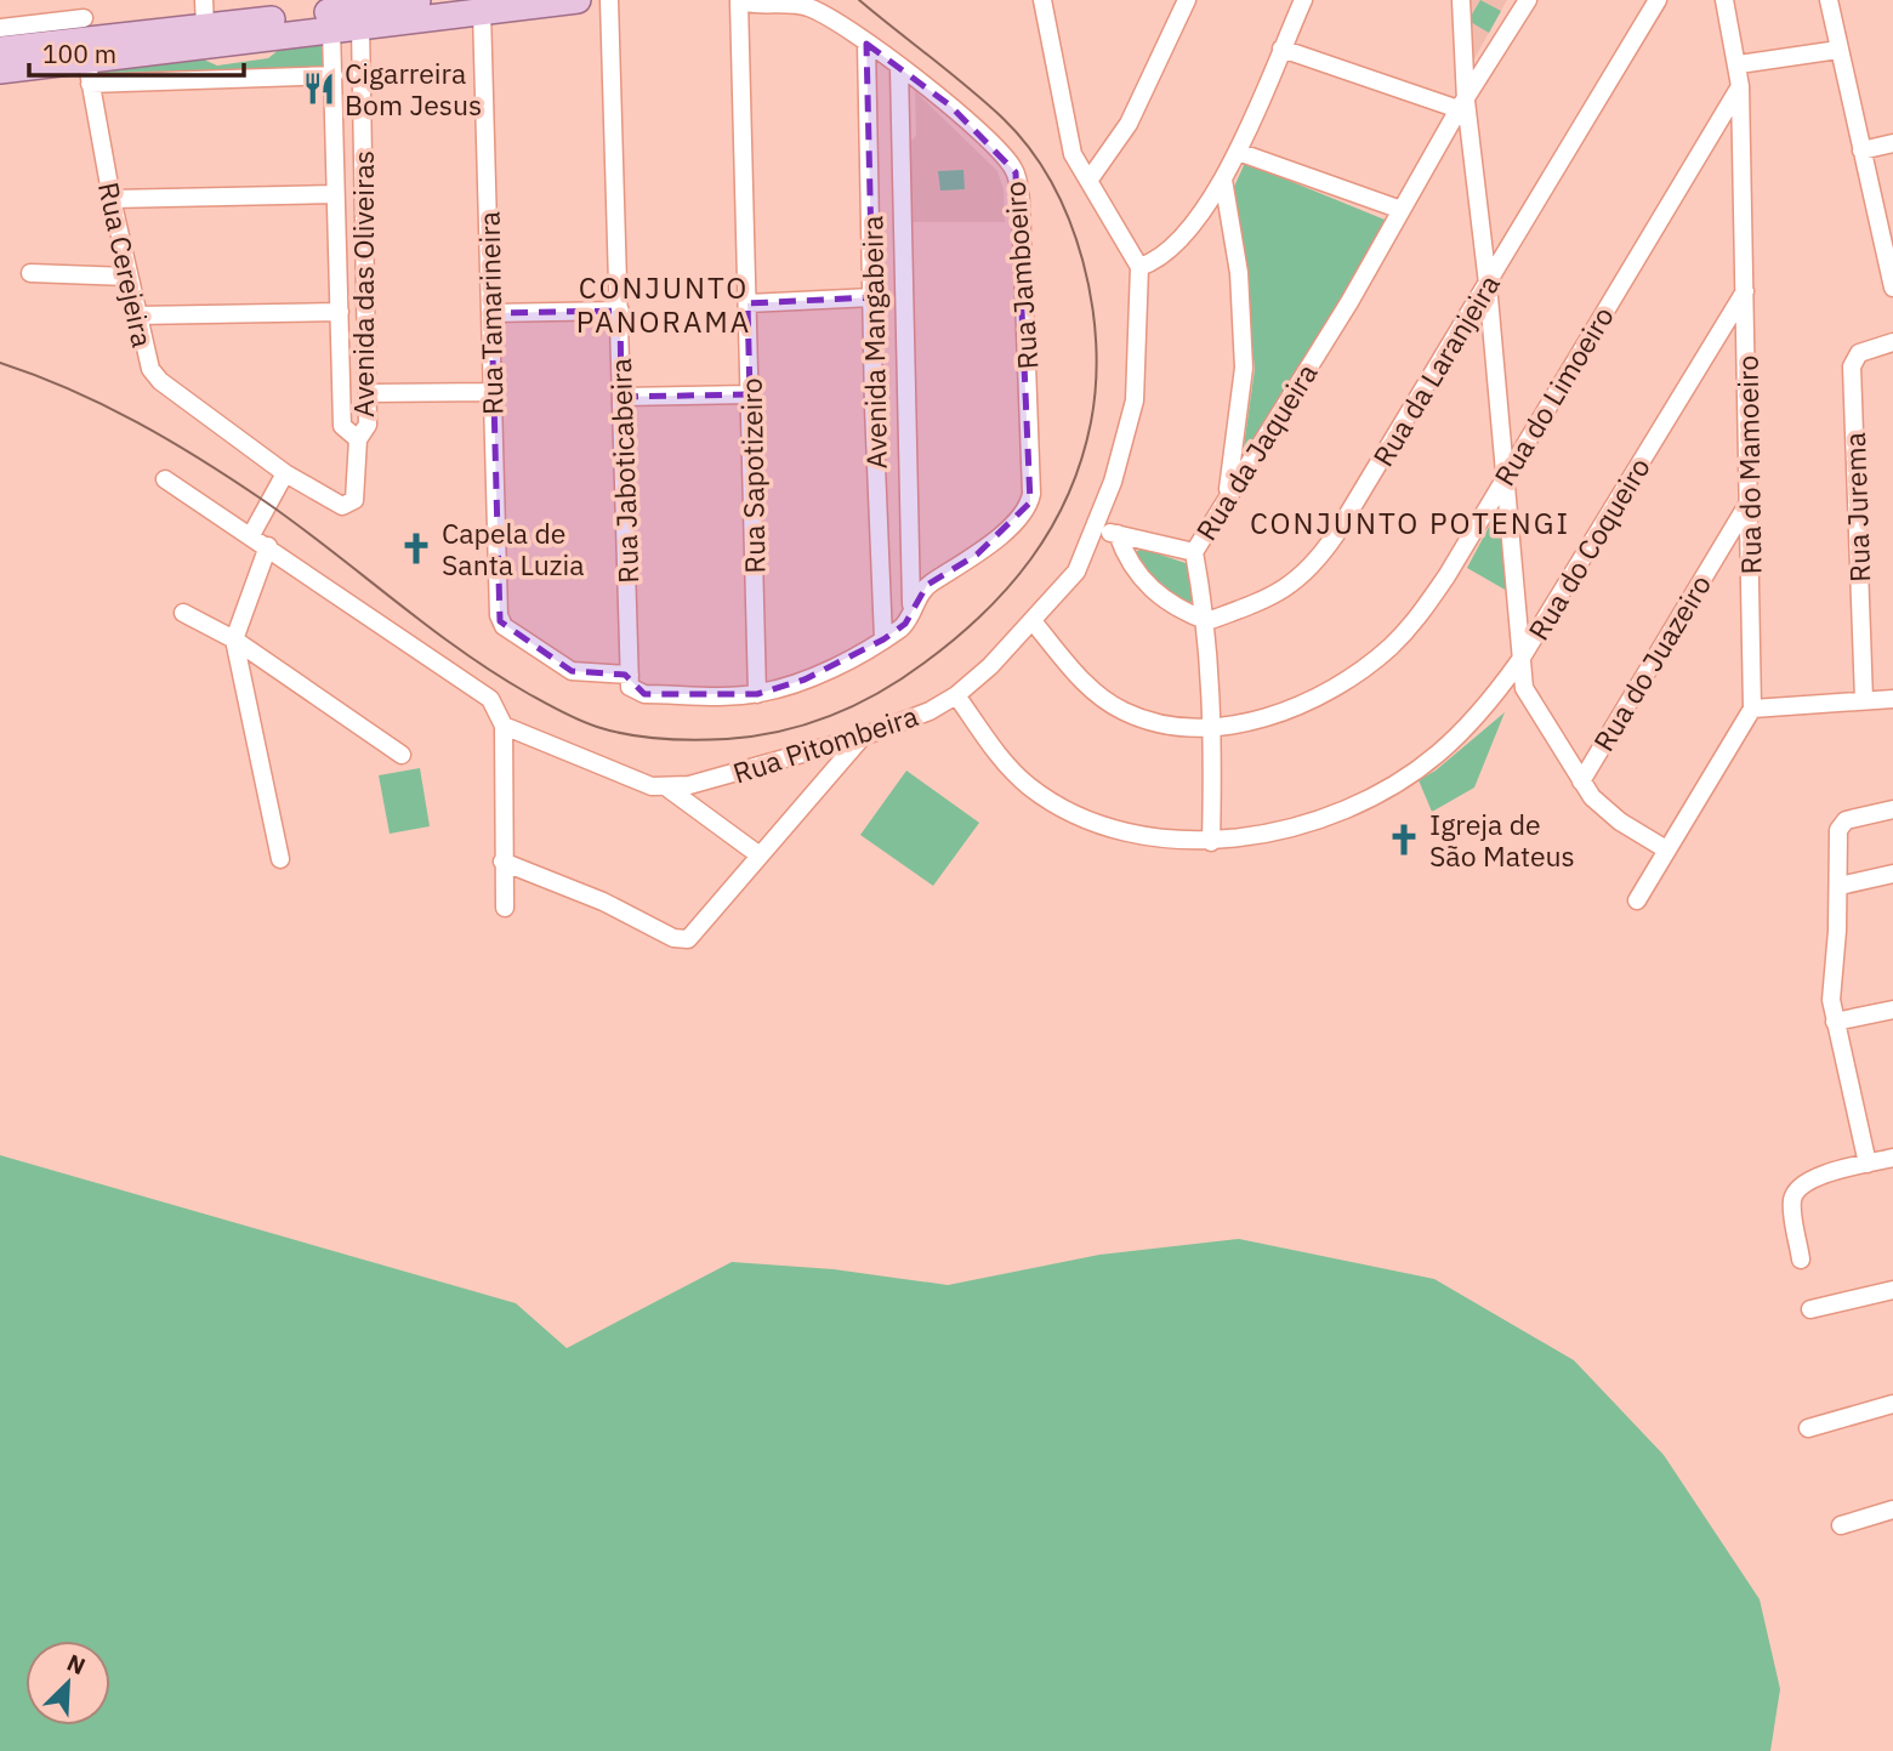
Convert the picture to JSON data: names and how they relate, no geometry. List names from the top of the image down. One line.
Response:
{"streets":{"street":["Rua Cerejeira","Rua Jamboeiro","Avenida das Oliveiras","Rua Tamarineira","Avenida Mangabeira","Rua da Laranjeira","Rua do Limoeiro","Rua da Jaqueira","Rua do Mamoeiro","Rua Jaboticabeira","Rua Sapotizeiro","Rua Jurema","Rua do Coqueiro","Rua do Juazeiro","Rua Pitombeira"]},"crossings":[["Rua Cerejeira","Avenida das Oliveiras"],["Rua Jamboeiro","Avenida Mangabeira"],["Rua Jamboeiro","Rua Sapotizeiro"],["Rua Tamarineira","Rua Jaboticabeira"],["Rua da Laranjeira","Rua da Jaqueira"],["Rua do Limoeiro","Rua da Jaqueira"],["Rua do Limoeiro","Rua do Mamoeiro"],["Rua do Limoeiro","Rua Pitombeira"],["Rua da Jaqueira","Rua do Coqueiro"],["Rua do Mamoeiro","Rua do Coqueiro"],["Rua do Mamoeiro","Rua do Juazeiro"],["Rua do Coqueiro","Rua Pitombeira"]],"districts":["CONJUNTO PANORAMA","CONJUNTO POTENGI"],"places":{"restaurant":["Cigarreira Bom Jesus"],"church":["Capela de Santa Luzia","Igreja de São Mateus"]},"scale_bar":"100 m","north":"top right"}
